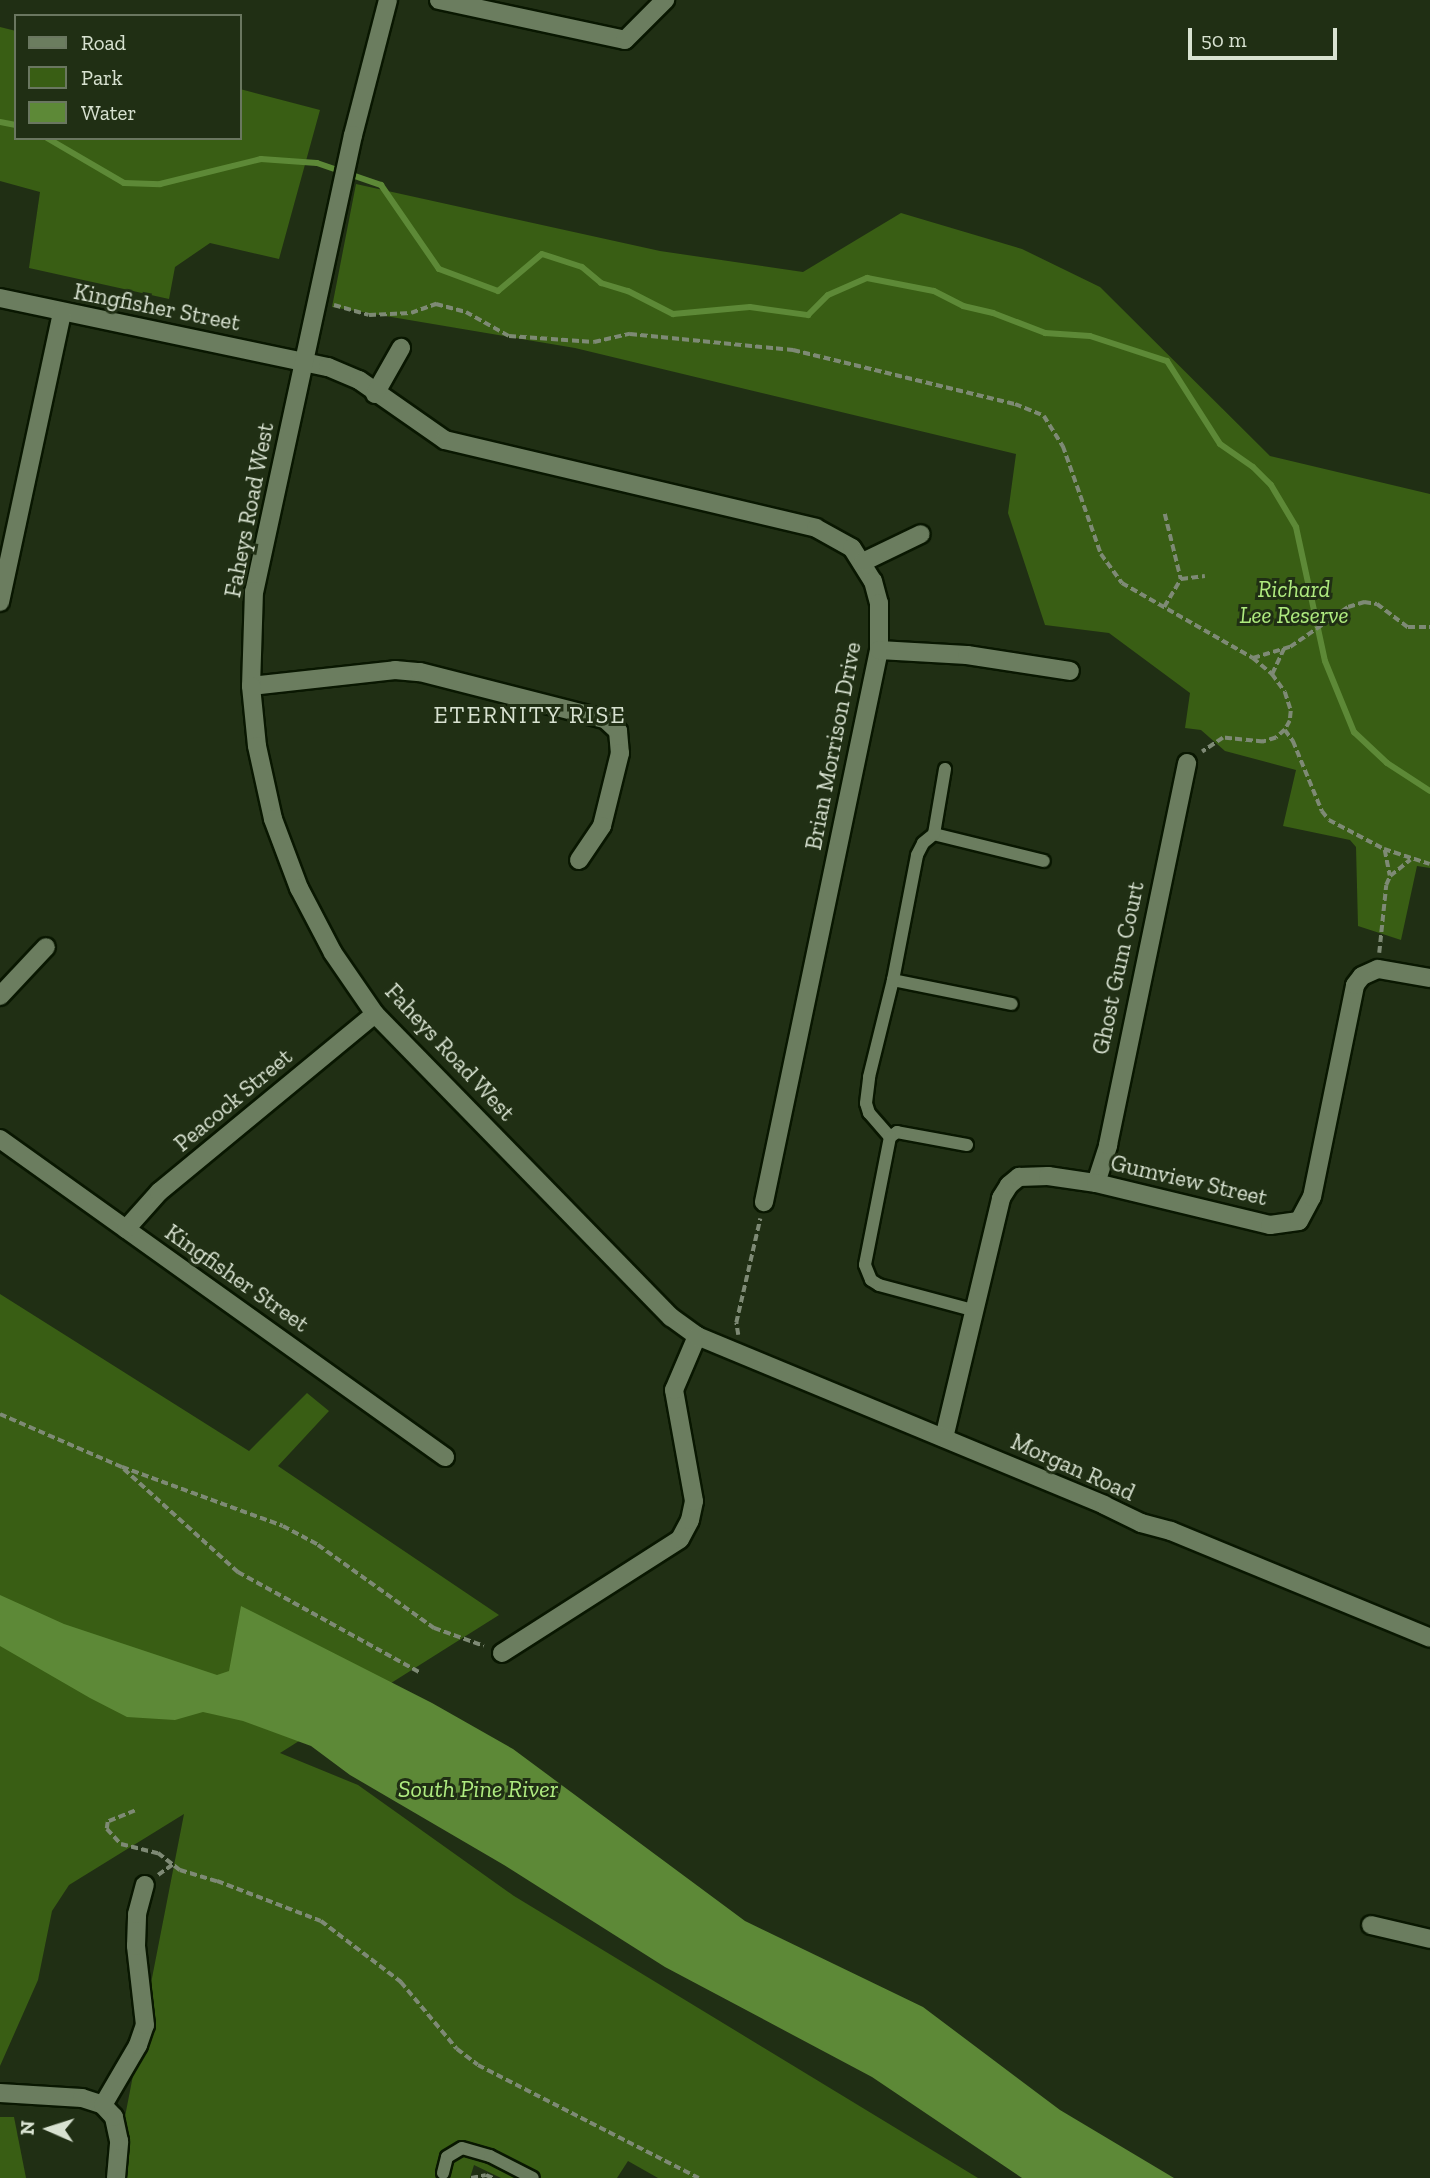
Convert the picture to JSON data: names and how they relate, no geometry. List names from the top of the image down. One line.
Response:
{"streets":{"street":["Kingfisher Street","Faheys Road West","Brian Morrison Drive","Ghost Gum Court","Peacock Street","Gumview Street","Morgan Road"]},"crossings":[["Kingfisher Street","Faheys Road West"],["Kingfisher Street","Brian Morrison Drive"],["Kingfisher Street","Peacock Street"],["Faheys Road West","Brian Morrison Drive"],["Faheys Road West","Peacock Street"],["Faheys Road West","Morgan Road"],["Ghost Gum Court","Gumview Street"],["Gumview Street","Morgan Road"]],"districts":["ETERNITY RISE"],"water":["South Pine River"],"parks":["Richard Lee Reserve"],"legend":["Road","Park","Water"],"scale_bar":"50 m","north":"left"}
